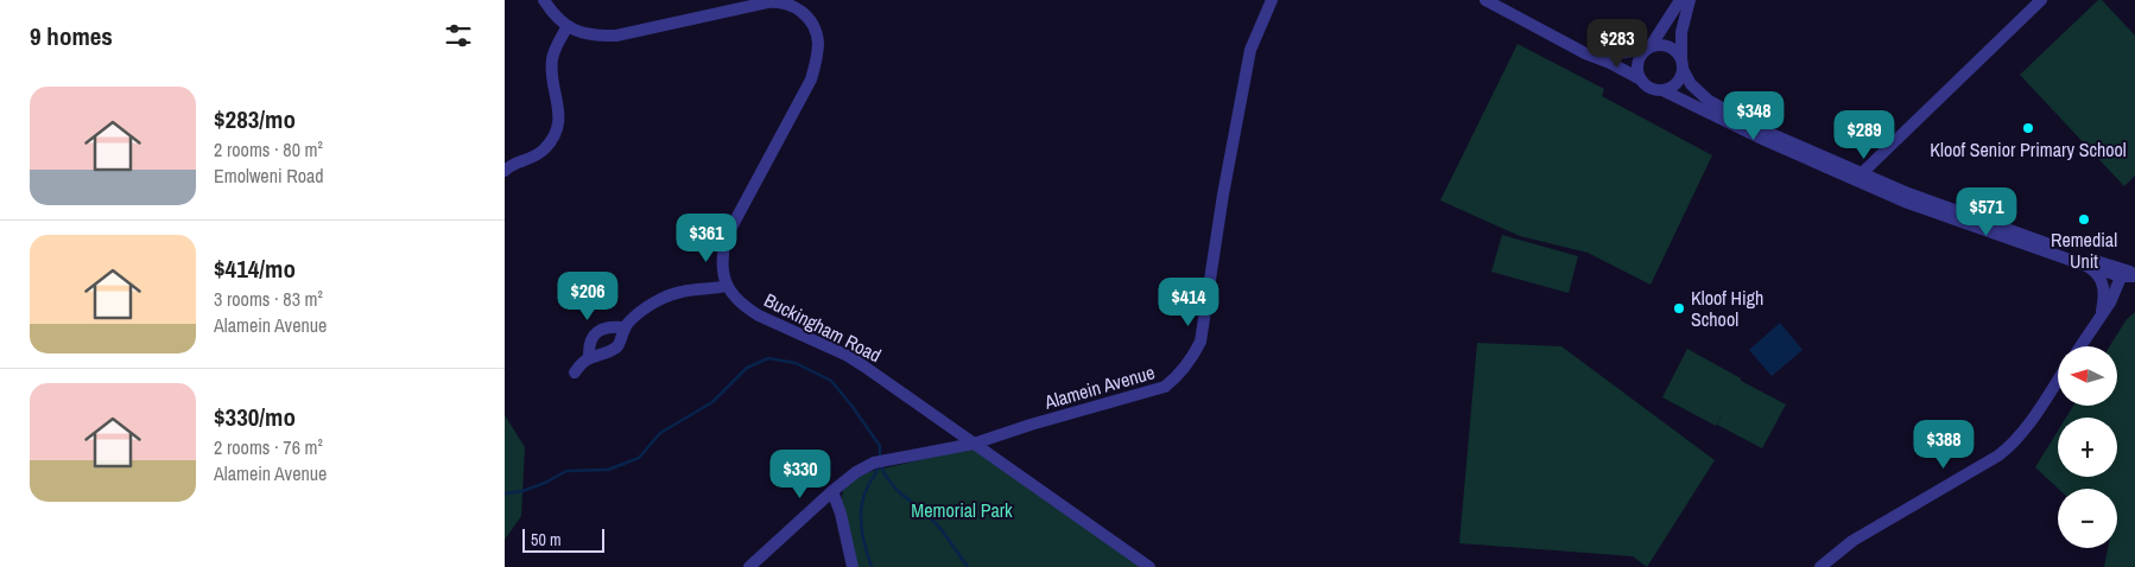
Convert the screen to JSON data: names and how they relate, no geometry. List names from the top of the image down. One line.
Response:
{"streets":{"street":["Buckingham Road","Alamein Avenue"]},"crossings":[["Buckingham Road","Alamein Avenue"]],"parks":["Memorial Park"],"places":["Kloof Senior Primary School","Remedial Unit","Kloof High School"],"scale_bar":"50 m","north":"left","page":{"heading":"9 homes","price":["$283","$348","$289","$571","$361","$206","$414","$388","$330"],"list":[{"name":"$283/mo","note":"2 rooms · 80 m² · Emolweni Road"},{"name":"$414/mo","note":"3 rooms · 83 m² · Alamein Avenue"},{"name":"$330/mo","note":"2 rooms · 76 m² · Alamein Avenue"}],"map_buttons":["+","−"],"scale":"50 m"}}
